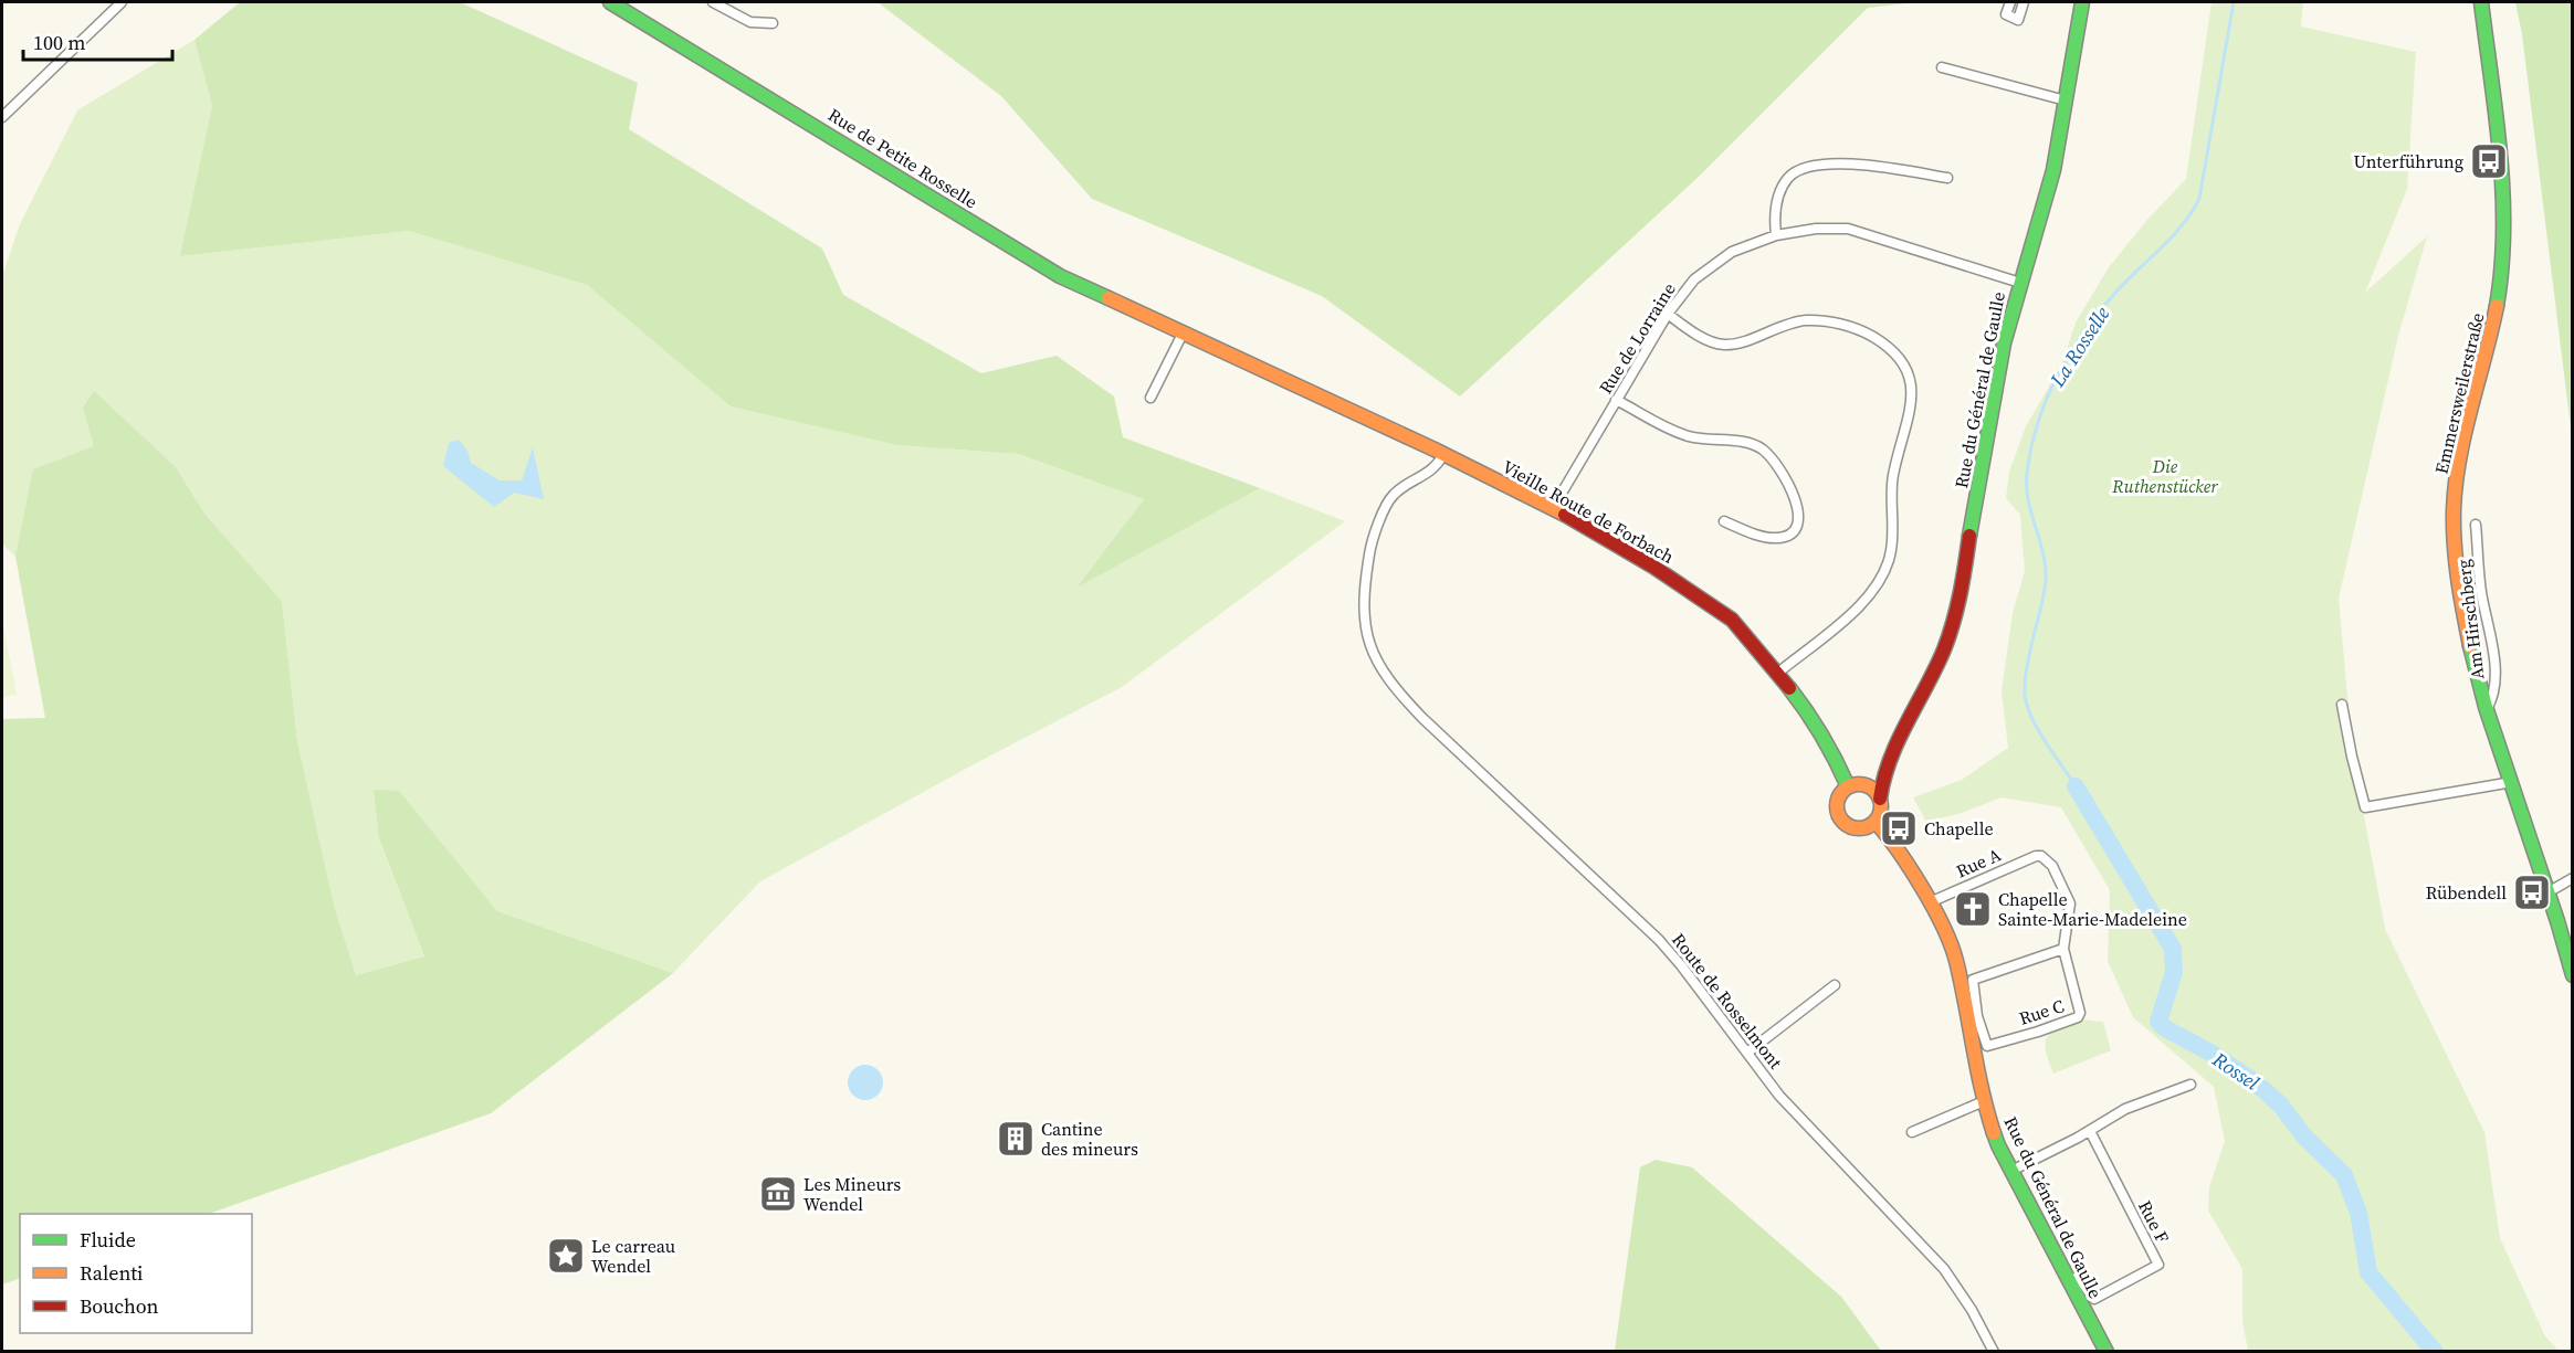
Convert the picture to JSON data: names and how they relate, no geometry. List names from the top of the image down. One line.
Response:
{"streets":{"main road":["Rue de Petite Rosselle","Rue du Général de Gaulle","Emmersweilerstraße","Vieille Route de Forbach"],"street":["Rue de Lorraine","Am Hirschberg","Rue A","Route de Rosselmont","Rue C","Rue F"]},"crossings":[["Rue de Petite Rosselle","Vieille Route de Forbach"],["Rue de Lorraine","Rue du Général de Gaulle"],["Rue de Lorraine","Vieille Route de Forbach"],["Rue du Général de Gaulle","Vieille Route de Forbach"],["Rue du Général de Gaulle","Rue A"],["Rue du Général de Gaulle","Rue C"],["Rue du Général de Gaulle","Rue F"],["Emmersweilerstraße","Am Hirschberg"],["Vieille Route de Forbach","Route de Rosselmont"],["Rue A","Rue C"]],"water":["La Rosselle","Rossel"],"parks":["Die Ruthenstücker"],"places":{"bus stop":["Unterführung","Chapelle","Rübendell"],"church":["Chapelle Sainte-Marie-Madeleine"],"building":["Cantine des mineurs"],"museum":["Les Mineurs Wendel"],"place":["Le carreau Wendel"]},"legend":["Fluide","Ralenti","Bouchon"],"scale_bar":"100 m"}
